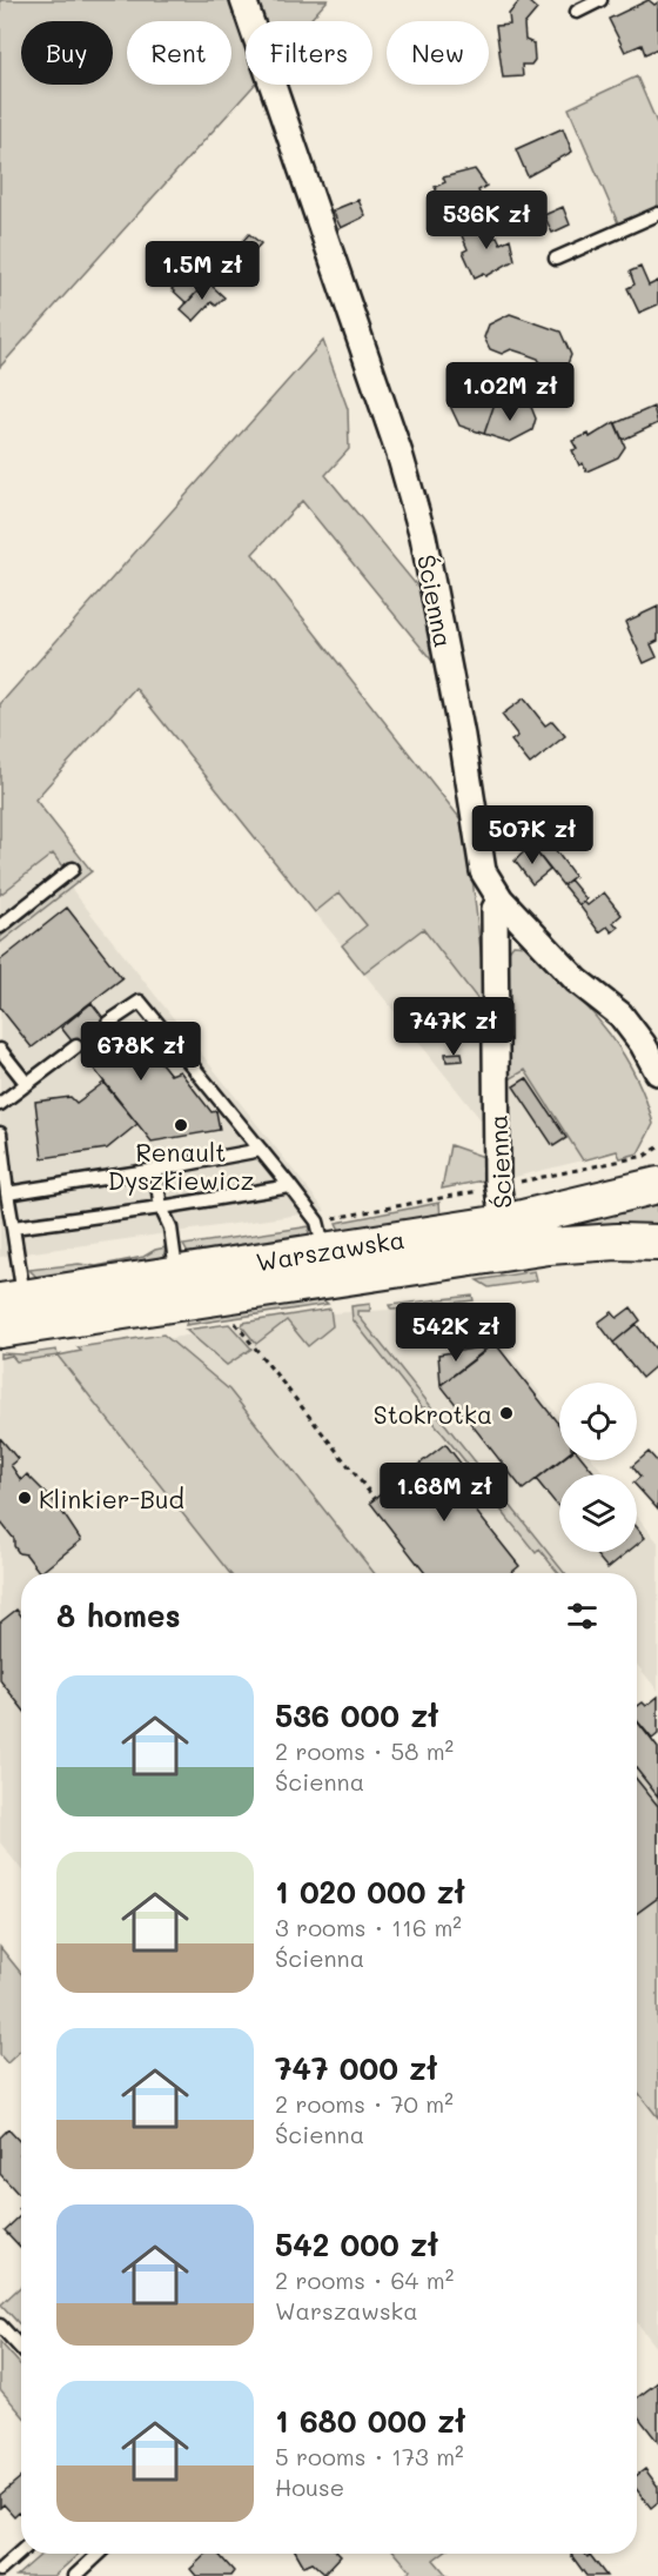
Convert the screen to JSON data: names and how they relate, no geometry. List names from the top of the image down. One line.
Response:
{"streets":{"main road":["Warszawska"],"street":["Ścienna"]},"crossings":[["Ścienna","Warszawska"]],"places":["Renault Dyszkiewicz","Stokrotka","Klinkier-Bud"],"page":{"chip":["Buy","Rent","Filters","New"],"price":["536K zł","1.5M zł","1.02M zł","507K zł","747K zł","678K zł","542K zł","1.68M zł"],"heading":"8 homes","list":[{"name":"536 000 zł","note":"2 rooms · 58 m² · Ścienna"},{"name":"1 020 000 zł","note":"3 rooms · 116 m² · Ścienna"},{"name":"747 000 zł","note":"2 rooms · 70 m² · Ścienna"},{"name":"542 000 zł","note":"2 rooms · 64 m² · Warszawska"},{"name":"1 680 000 zł","note":"5 rooms · 173 m² · House"}]}}
